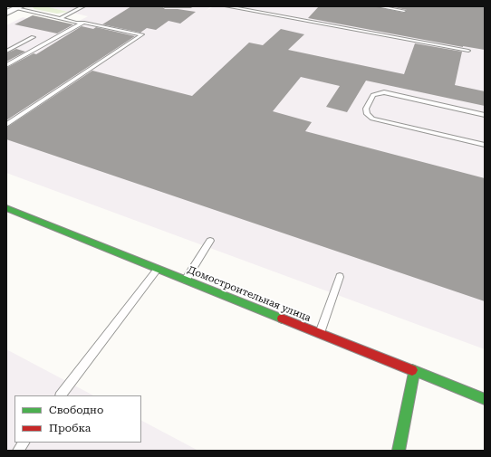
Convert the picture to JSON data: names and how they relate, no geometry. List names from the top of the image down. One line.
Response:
{"streets":{"street":["Домостроительная улица"]},"legend":["Свободно","Пробка"]}
